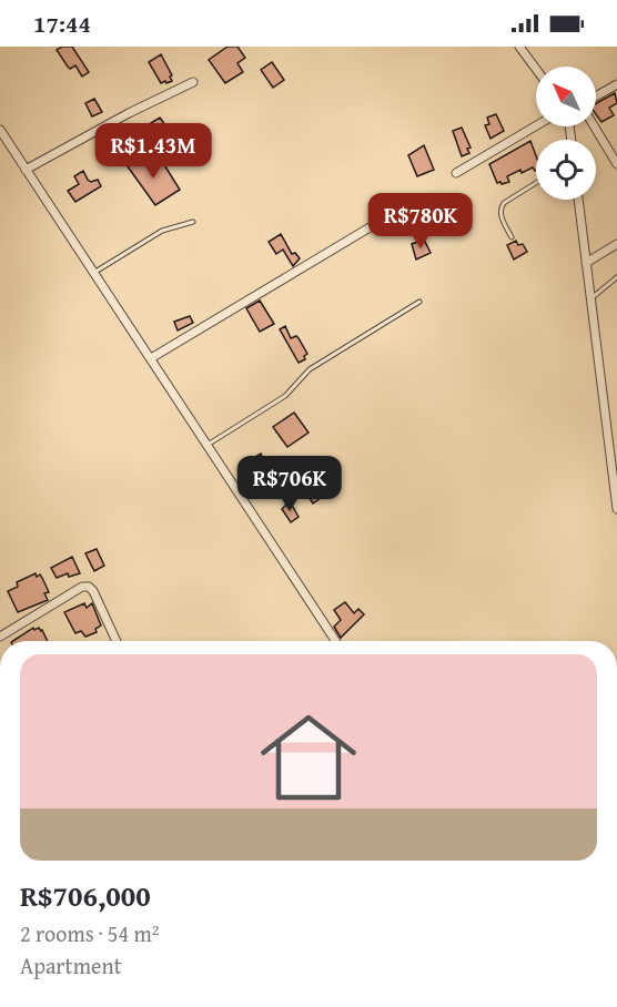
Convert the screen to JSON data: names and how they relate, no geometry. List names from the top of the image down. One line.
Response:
{"north":"top left","page":{"status":"17:44","price":["R$1.43M","R$780K","R$706K"],"list":[{"name":"R$706,000","note":"2 rooms · 54 m² · Apartment"}]}}
